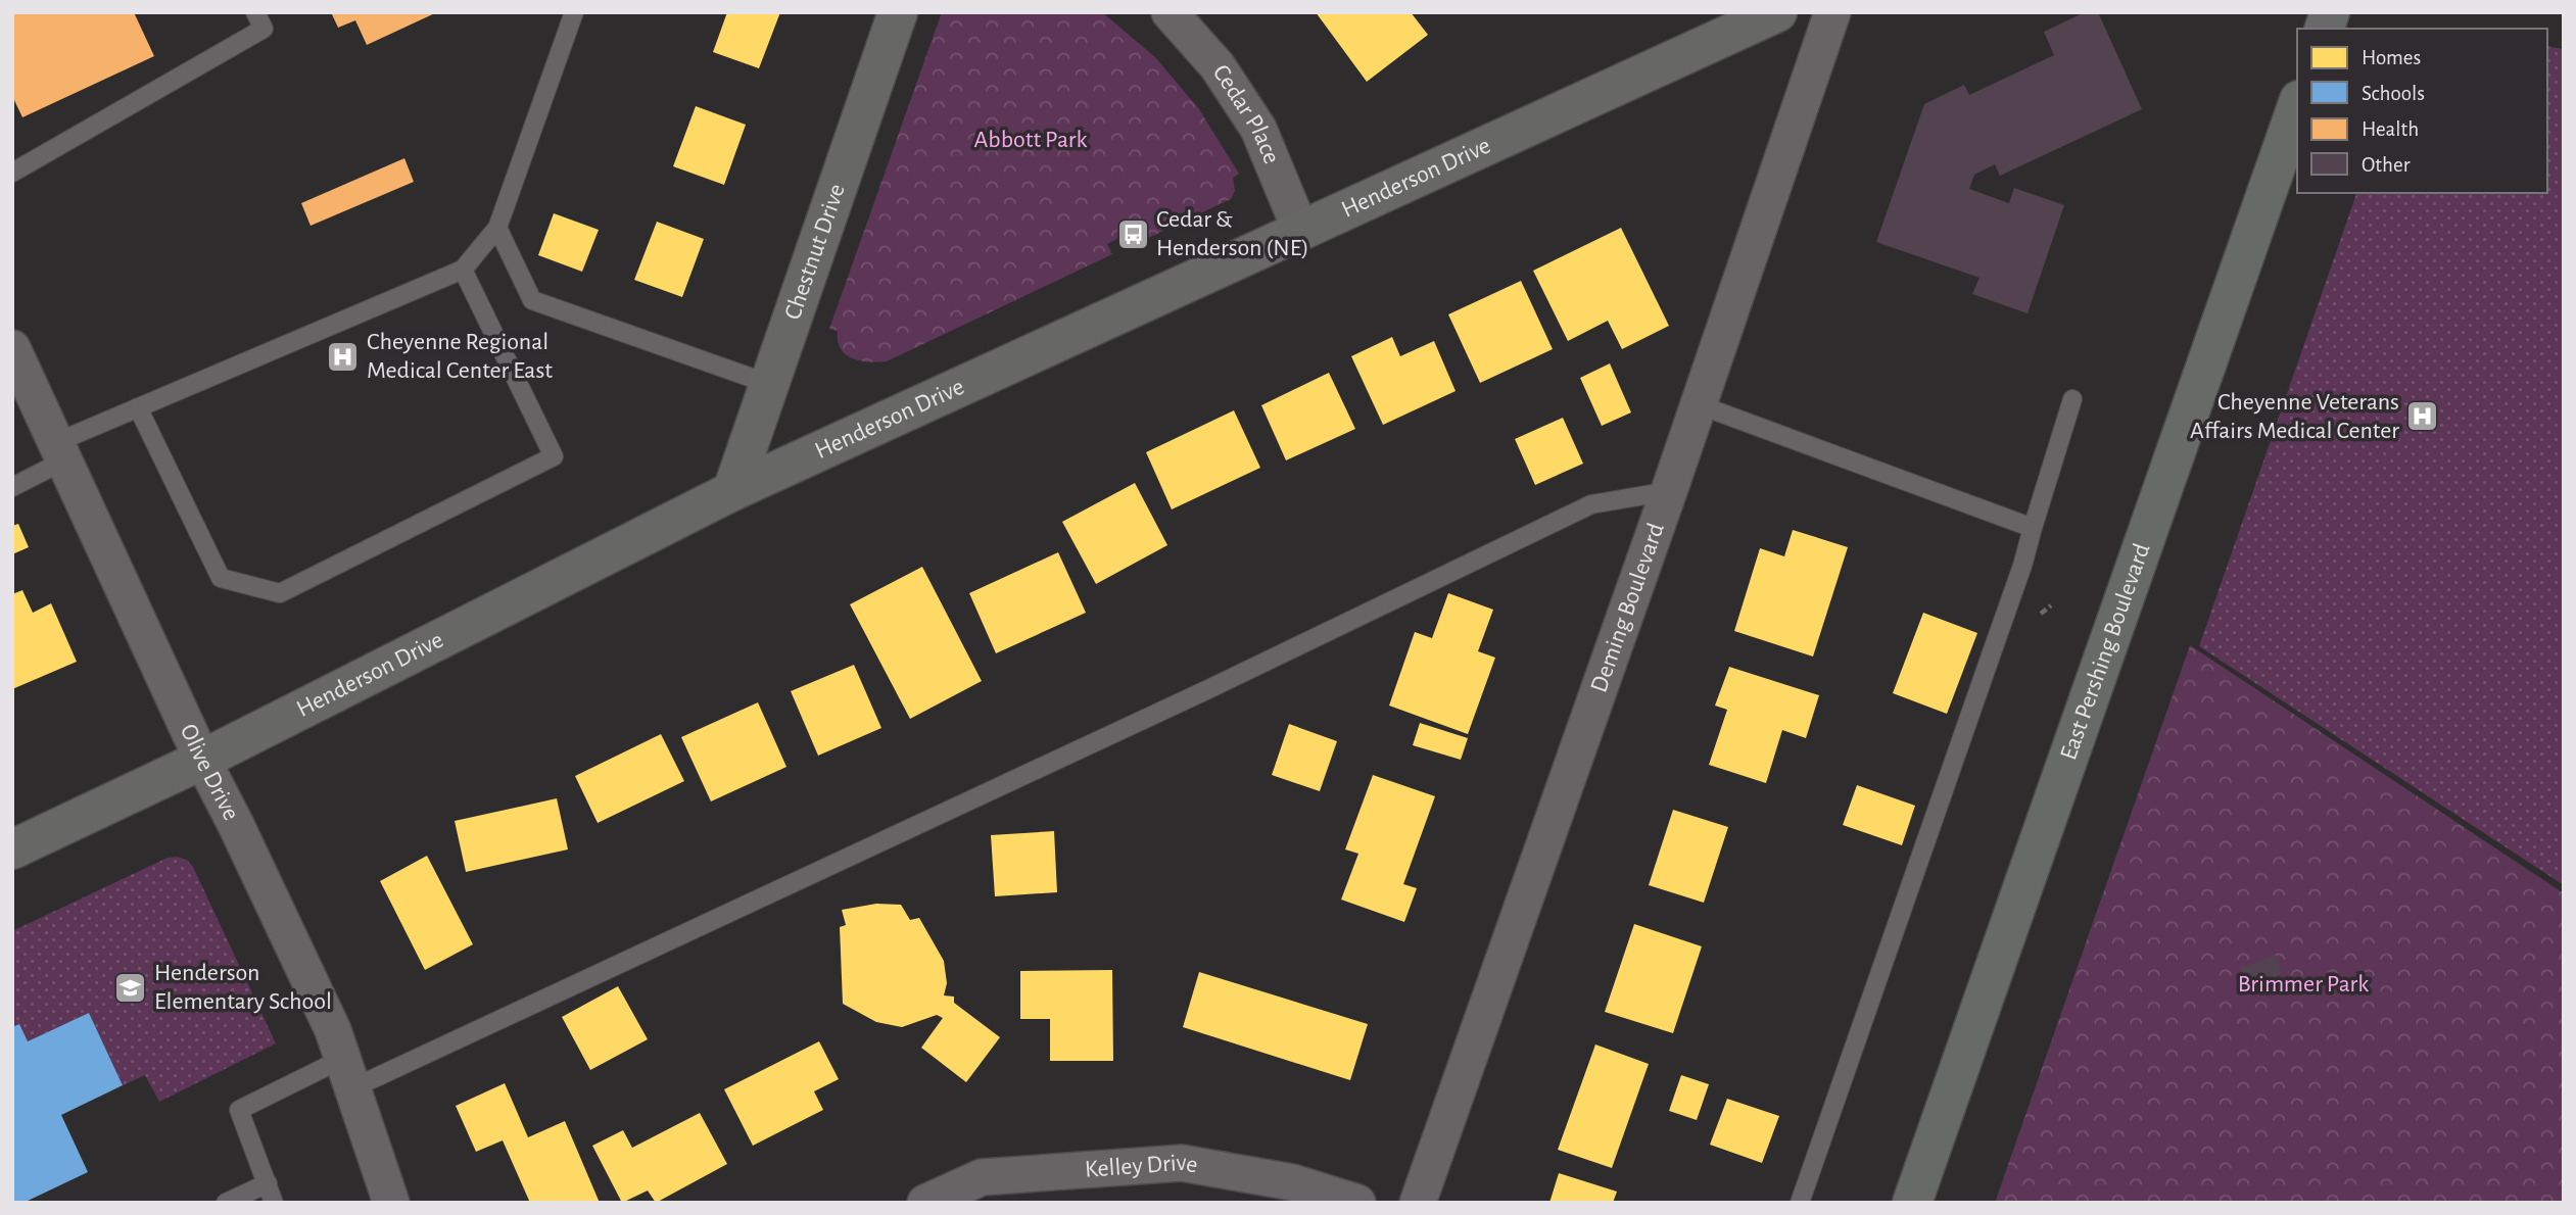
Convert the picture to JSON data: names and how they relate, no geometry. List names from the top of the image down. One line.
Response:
{"streets":{"main road":["East Pershing Boulevard"],"street":["Cedar Place","Henderson Drive","Chestnut Drive","Deming Boulevard","Olive Drive","Kelley Drive"]},"crossings":[["Cedar Place","Henderson Drive"],["Henderson Drive","Chestnut Drive"],["Henderson Drive","Olive Drive"]],"parks":["Abbott Park","Brimmer Park"],"places":{"bus stop":["Cedar & Henderson (NE)"],"hospital":["Cheyenne Regional Medical Center East","Cheyenne Veterans Affairs Medical Center"],"school or university":["Henderson Elementary School"]},"legend":["Homes","Schools","Health","Other"]}
